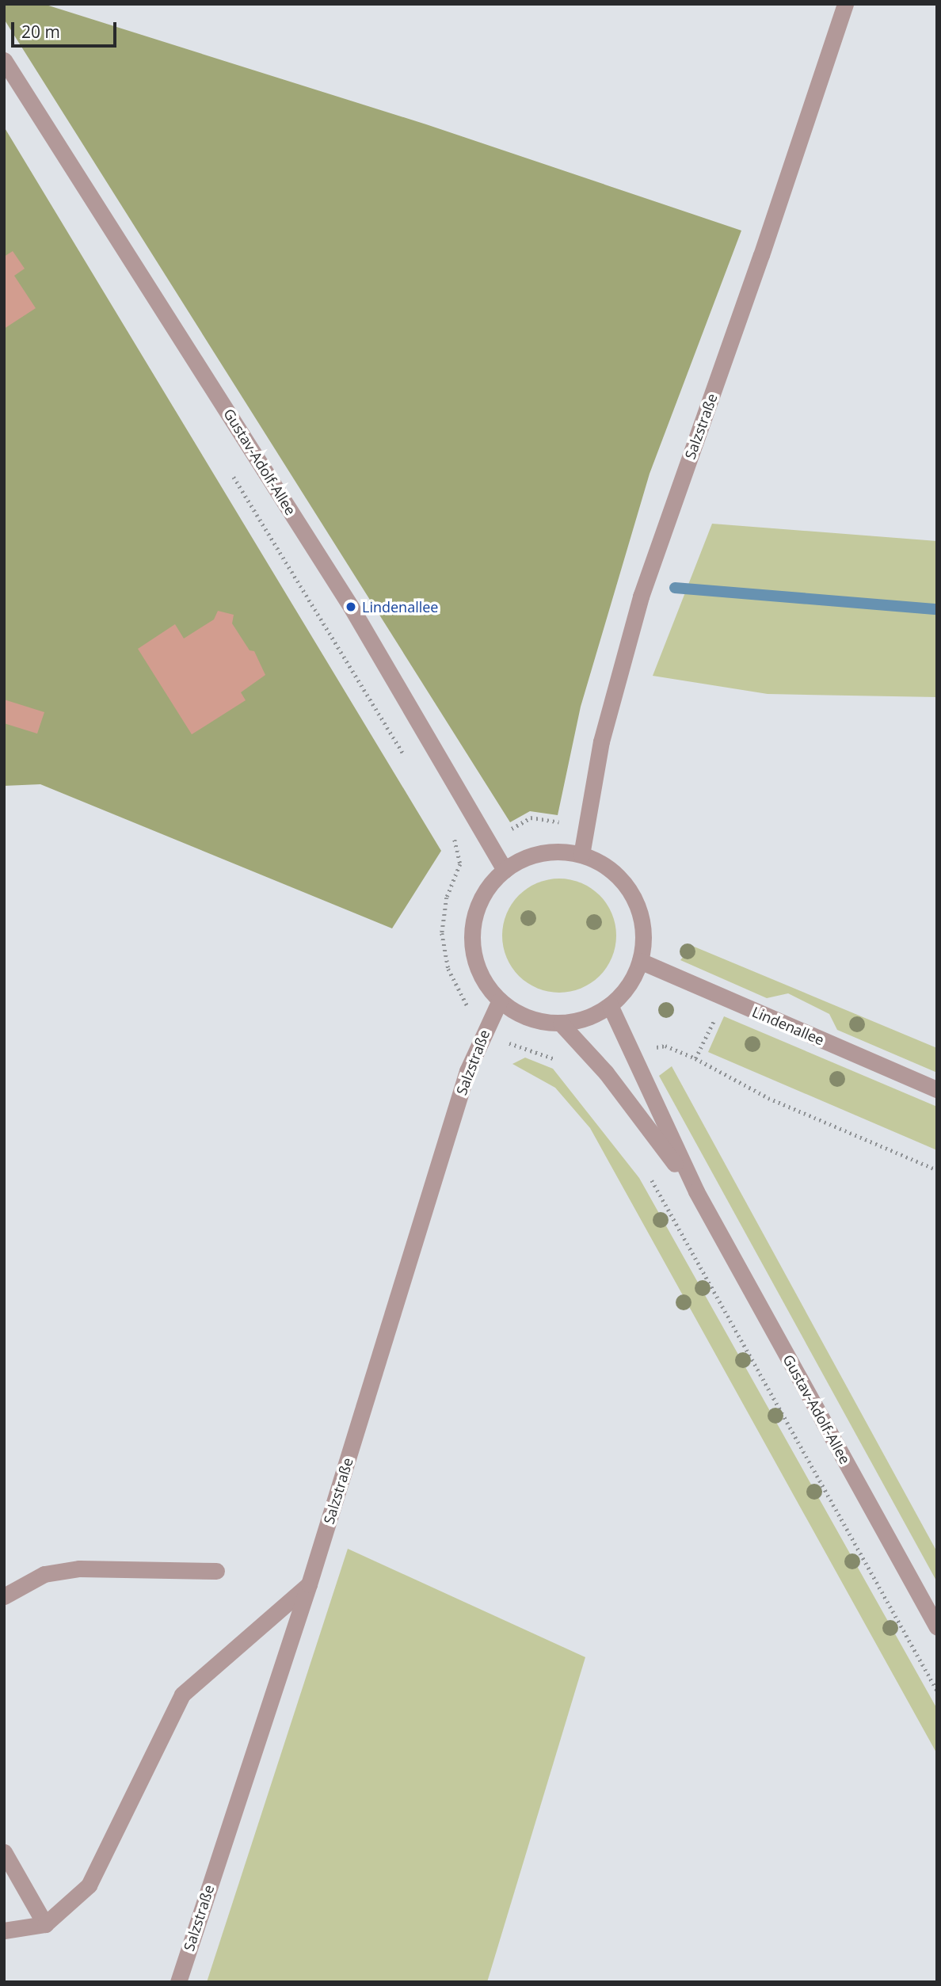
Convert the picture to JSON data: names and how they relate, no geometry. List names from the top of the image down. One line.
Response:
{"streets":{"street":["Salzstraße","Gustav-Adolf-Allee","Lindenallee"]},"crossings":[["Salzstraße","Gustav-Adolf-Allee"],["Salzstraße","Lindenallee"],["Gustav-Adolf-Allee","Lindenallee"]],"places":["Lindenallee"],"scale_bar":"20 m"}
